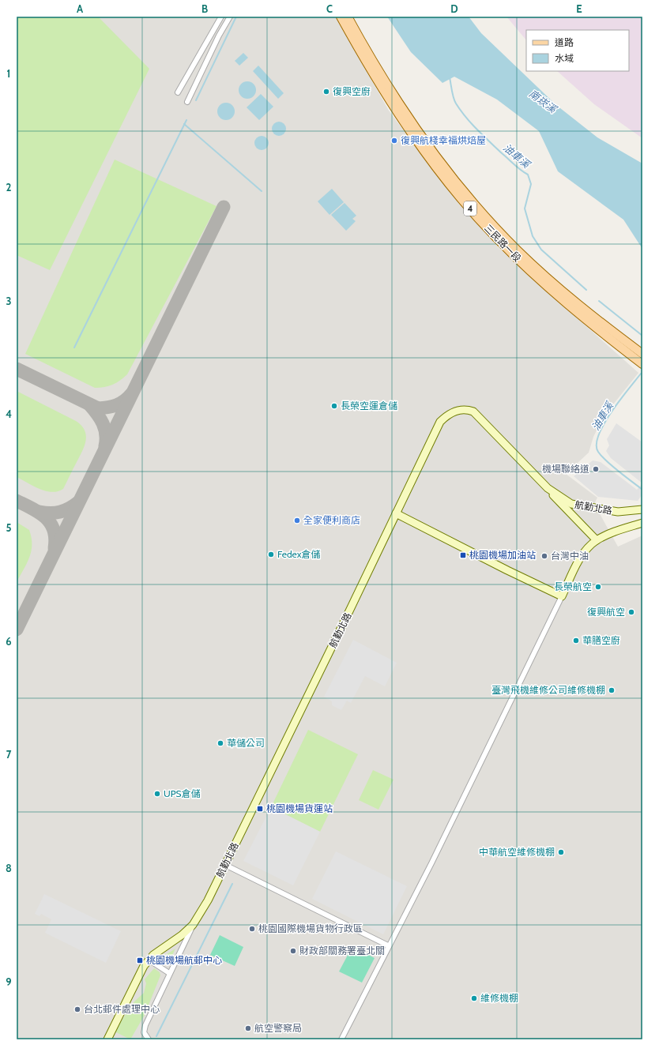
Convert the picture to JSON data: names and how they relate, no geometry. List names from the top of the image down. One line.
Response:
{"streets":{"main road":["4","三民路一段"],"street":["航勤北路"]},"water":["南崁溪","油車溪"],"places":{"other":["復興空廚","復興航棧幸福烘焙屋","長榮空運倉儲","機場聯絡道","全家便利商店","Fedex倉儲","台灣中油","長榮航空","復興航空","華膳空廚","臺灣飛機維修公司維修機棚","華儲公司","UPS倉儲","中華航空維修機棚","桃園國際機場貨物行政區","財政部關務署臺北關","維修機棚","台北郵件處理中心","航空警察局"],"transit":["桃園機場加油站","桃園機場貨運站","桃園機場航郵中心"]},"legend":["道路","水域"],"grid":{"columns":["A","B","C","D","E"],"rows":["1","2","3","4","5","6","7","8","9"]}}
